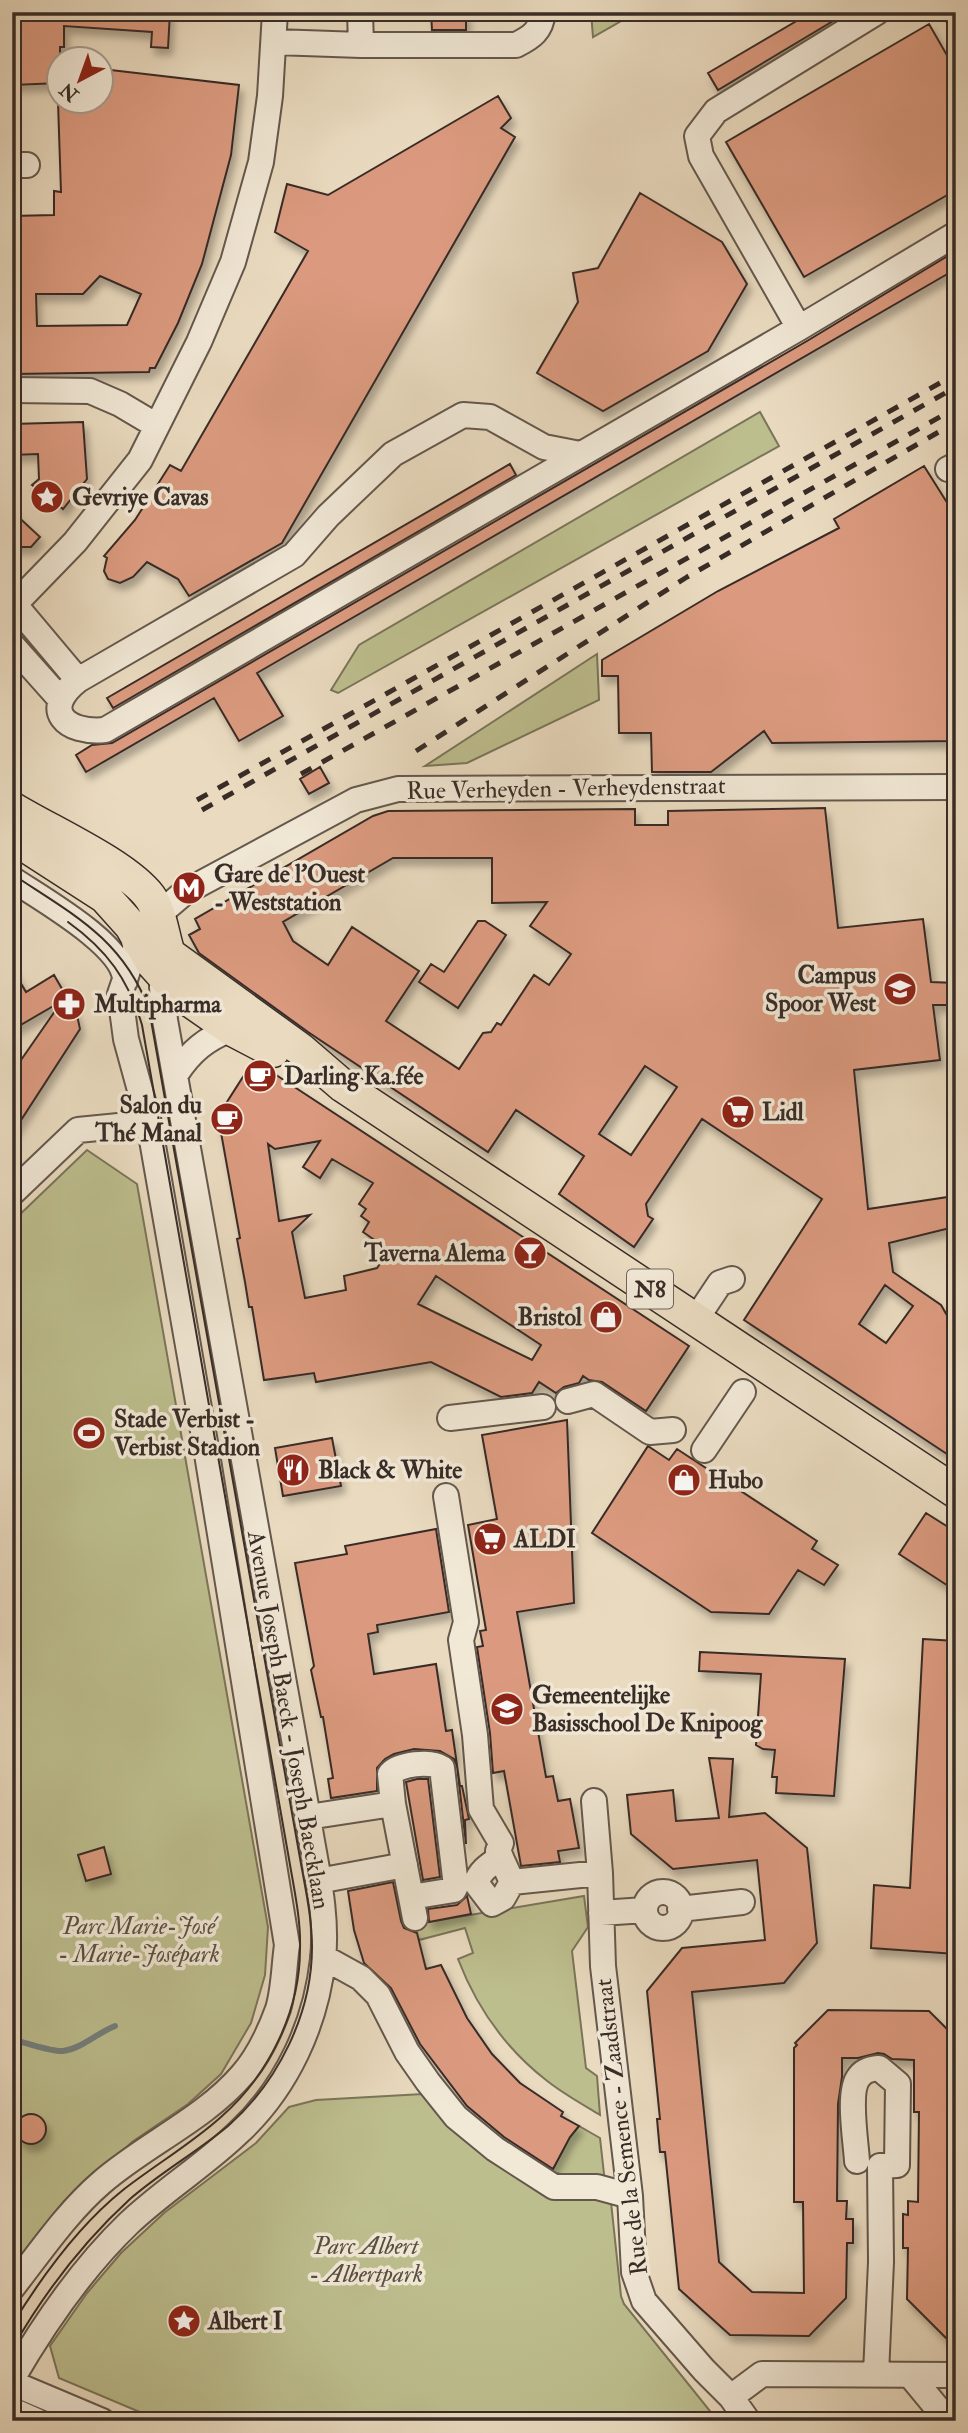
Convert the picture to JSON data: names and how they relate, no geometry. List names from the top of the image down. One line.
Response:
{"streets":{"main road":["N8"],"street":["Rue Verheyden - Verheydenstraat","Avenue Joseph Baeck - Joseph Baecklaan","Rue de la Semence - Zaadstraat"]},"crossings":[["Rue Verheyden - Verheydenstraat","N8"],["Rue Verheyden - Verheydenstraat","Avenue Joseph Baeck - Joseph Baecklaan"],["N8","Avenue Joseph Baeck - Joseph Baecklaan"]],"parks":["Parc Marie-José - Marie-Josépark","Parc Albert - Albertpark"],"places":{"place":["Gevriye Cavas","Albert I"],"metro station":["Gare de l'Ouest - Weststation"],"school or university":["Campus Spoor West","Gemeentelijke Basisschool De Knipoog"],"pharmacy":["Multipharma"],"cafe":["Darling Ka.fée","Salon du Thé Manal"],"supermarket":["Lidl","ALDI"],"bar":["Taverna Alema"],"shop":["Bristol","Hubo"],"sports":["Stade Verbist - Verbist Stadion"],"restaurant":["Black & White"]},"north":"bottom left"}
